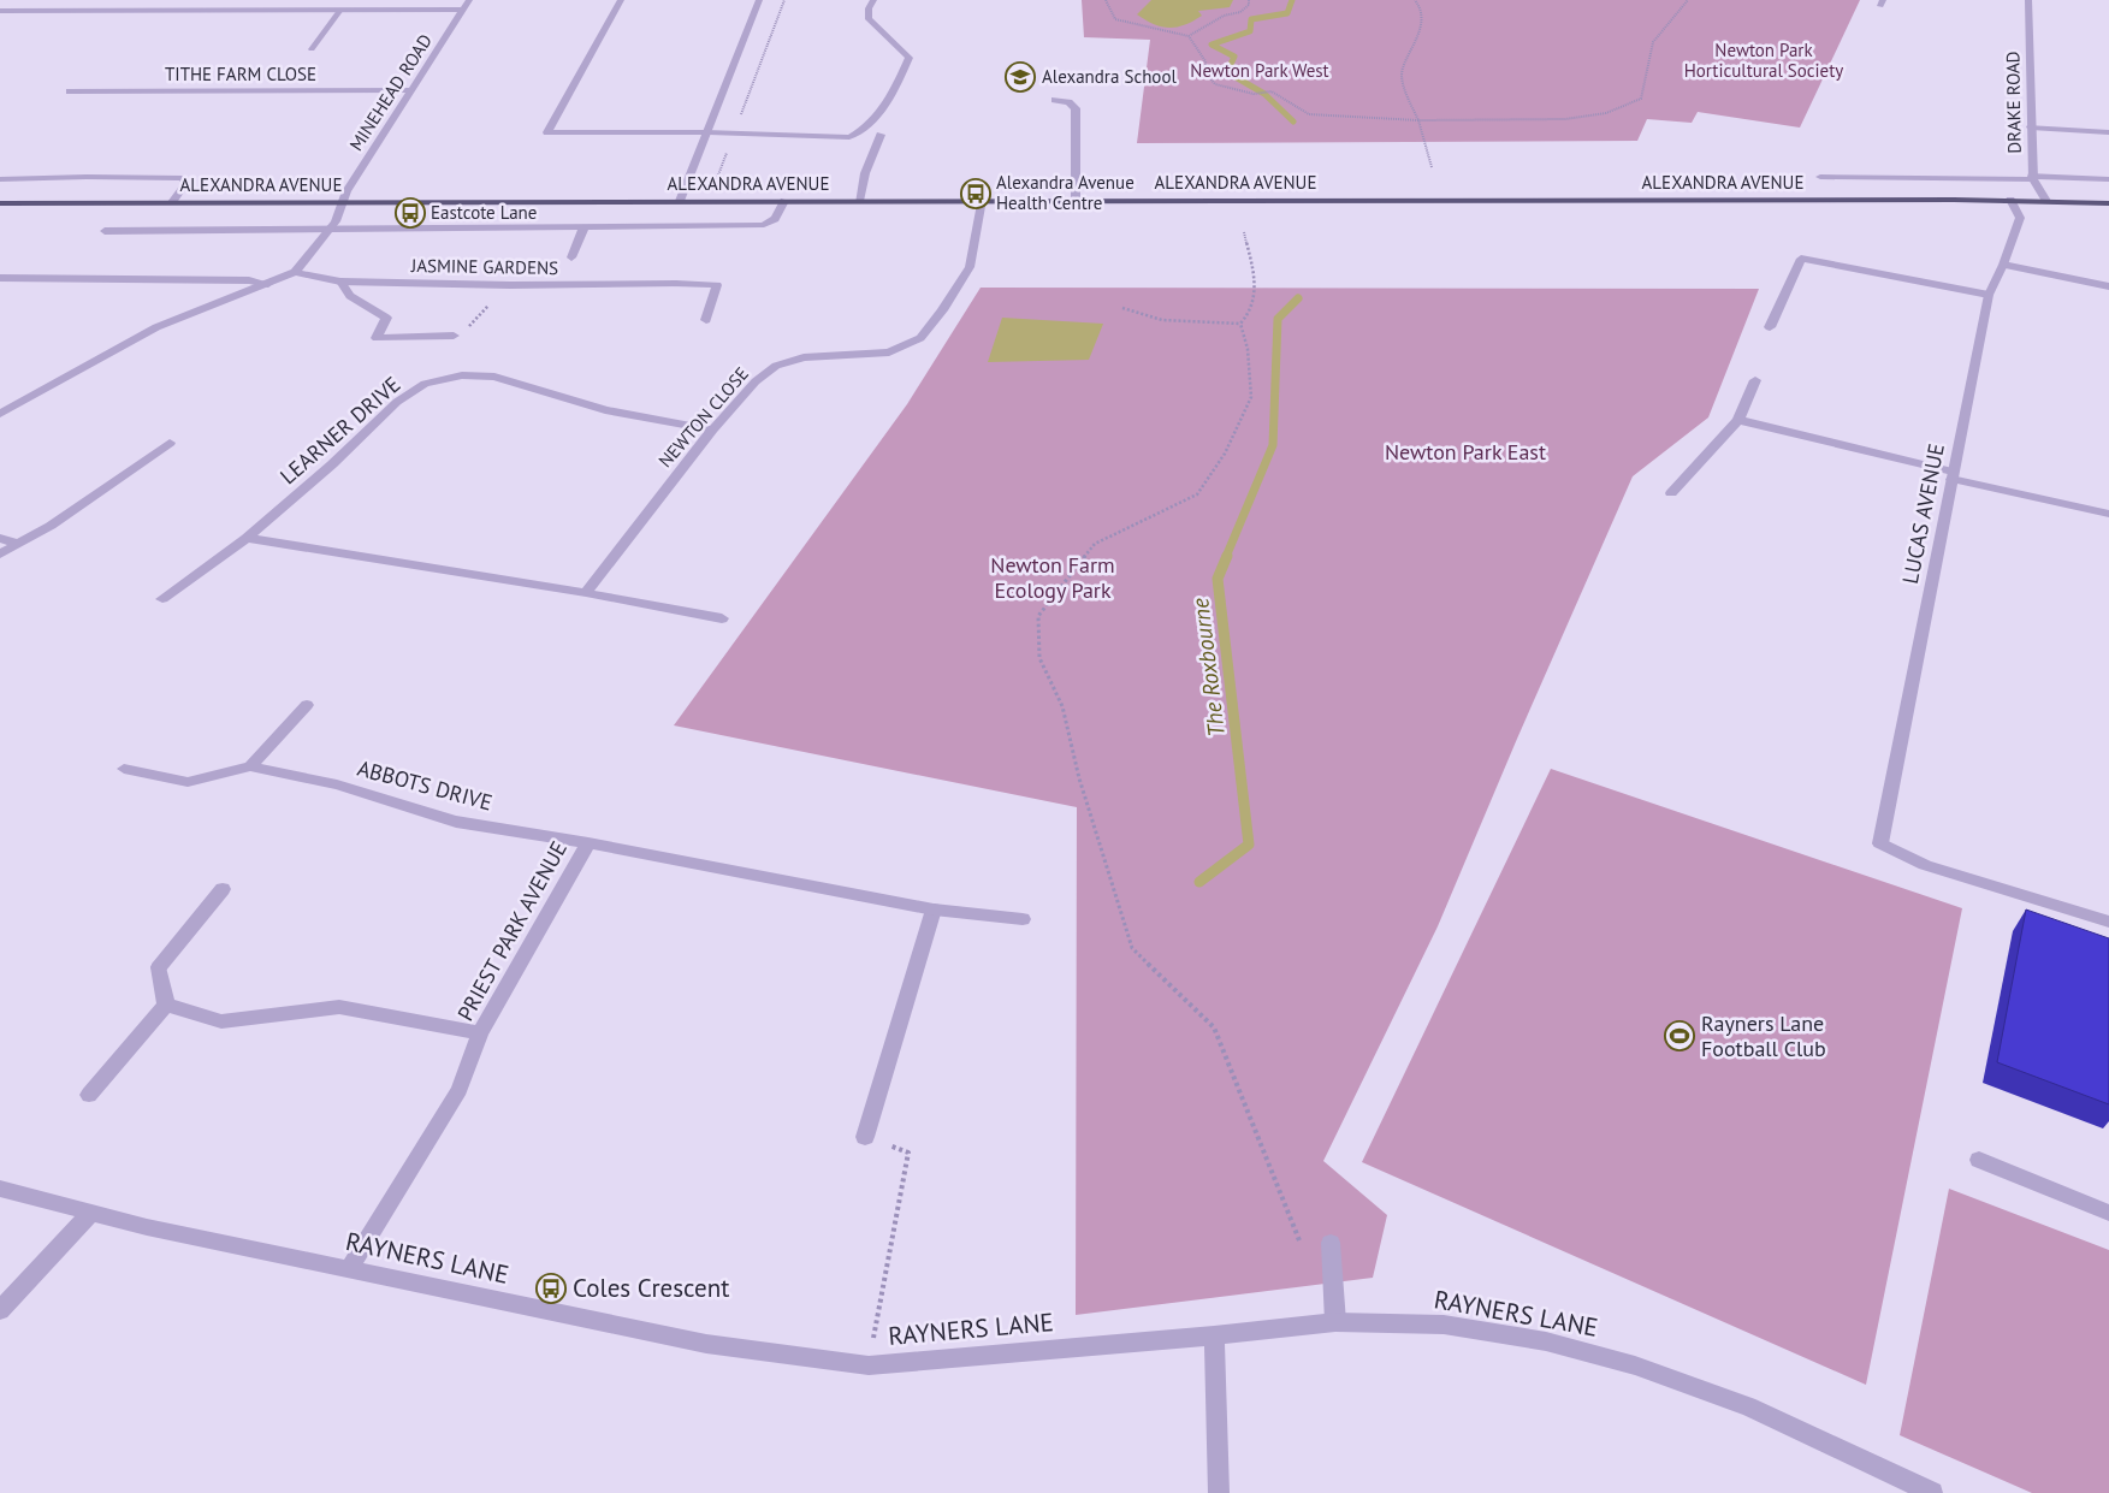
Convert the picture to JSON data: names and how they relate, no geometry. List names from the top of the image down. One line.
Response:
{"streets":{"main road":["ALEXANDRA AVENUE"],"street":["TITHE FARM CLOSE","MINEHEAD ROAD","DRAKE ROAD","JASMINE GARDENS","NEWTON CLOSE","LEARNER DRIVE","LUCAS AVENUE","ABBOTS DRIVE","PRIEST PARK AVENUE","RAYNERS LANE"]},"crossings":[["TITHE FARM CLOSE","MINEHEAD ROAD"],["MINEHEAD ROAD","ALEXANDRA AVENUE"],["MINEHEAD ROAD","JASMINE GARDENS"],["DRAKE ROAD","ALEXANDRA AVENUE"],["ALEXANDRA AVENUE","NEWTON CLOSE"],["ALEXANDRA AVENUE","LUCAS AVENUE"],["NEWTON CLOSE","LEARNER DRIVE"],["ABBOTS DRIVE","PRIEST PARK AVENUE"],["PRIEST PARK AVENUE","RAYNERS LANE"]],"water":["The Roxbourne"],"parks":["Newton Park Horticultural Society","Newton Park West","Newton Park East","Newton Farm Ecology Park"],"places":{"school or university":["Alexandra School"],"bus stop":["Alexandra Avenue Health Centre","Eastcote Lane","Coles Crescent"],"sports":["Rayners Lane Football Club"]}}
